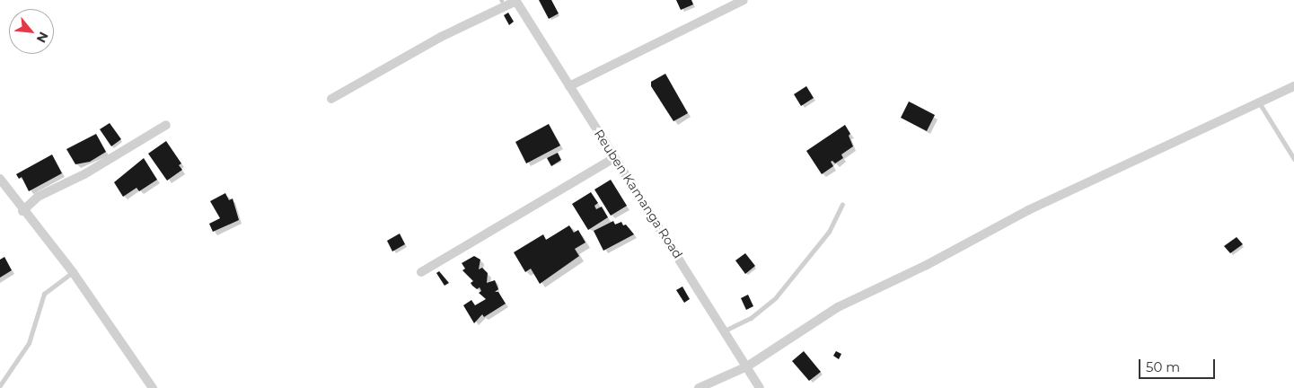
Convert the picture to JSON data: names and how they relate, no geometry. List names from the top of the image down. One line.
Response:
{"streets":{"street":["Reuben Kamanga Road"]},"scale_bar":"50 m","north":"bottom right"}
